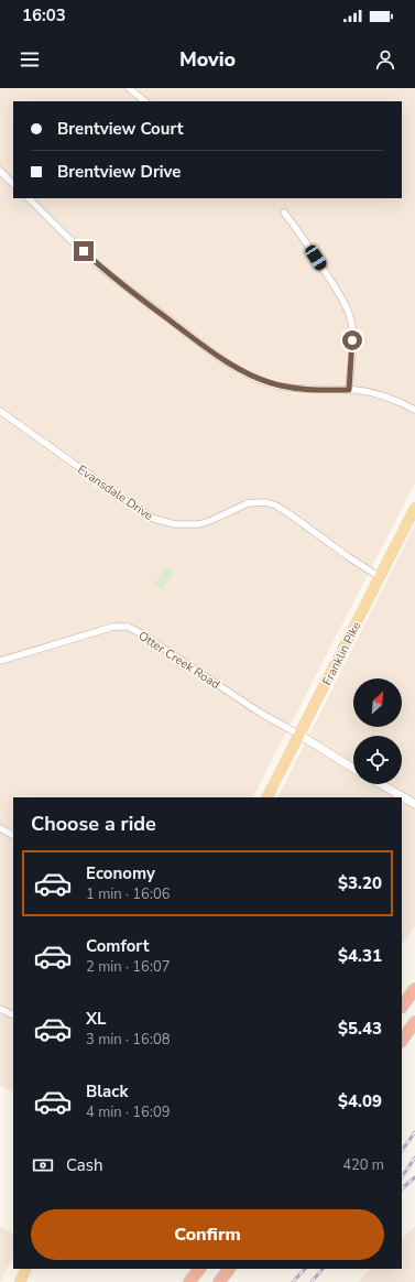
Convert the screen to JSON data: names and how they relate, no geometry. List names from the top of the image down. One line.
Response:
{"streets":{"main road":["Franklin Pike"],"street":["Evansdale Drive","Otter Creek Road"]},"crossings":[["Evansdale Drive","Franklin Pike"],["Franklin Pike","Otter Creek Road"]],"north":"top right","page":{"status":"16:03","header":"Movio","banner":["Brentview Court","Brentview Drive"],"heading":"Choose a ride","list":[{"name":"Economy","note":"1 min · 16:06","value":"$3.20"},{"name":"Comfort","note":"2 min · 16:07","value":"$4.31"},{"name":"XL","note":"3 min · 16:08","value":"$5.43"},{"name":"Black","note":"4 min · 16:09","value":"$4.09"}],"pay":["Cash","420 m"],"buttons":"Confirm"}}
